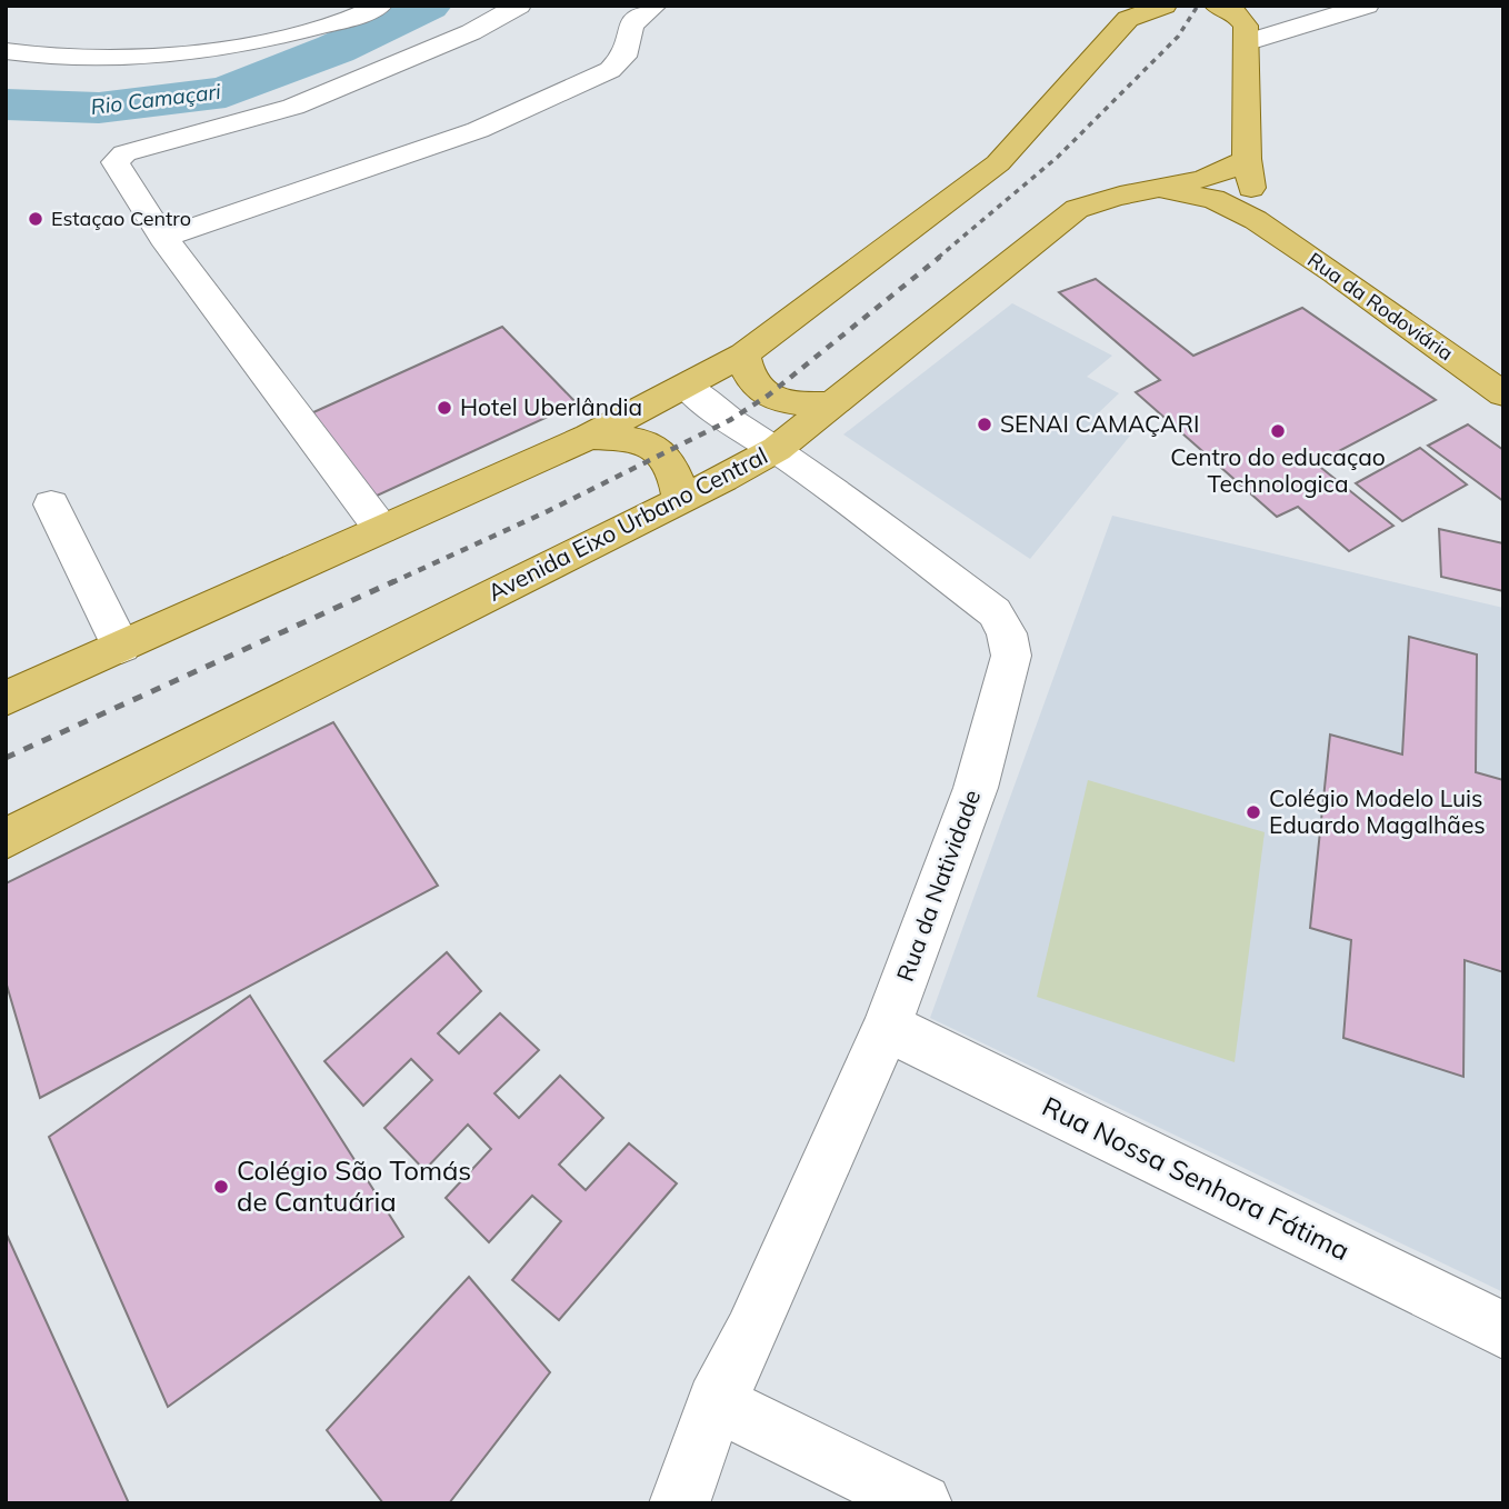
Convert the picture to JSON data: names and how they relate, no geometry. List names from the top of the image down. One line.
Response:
{"streets":{"main road":["Rua da Rodoviária","Avenida Eixo Urbano Central"],"street":["Rua da Natividade","Rua Nossa Senhora Fátima"]},"crossings":[["Rua da Rodoviária","Avenida Eixo Urbano Central"],["Avenida Eixo Urbano Central","Rua da Natividade"],["Rua da Natividade","Rua Nossa Senhora Fátima"]],"water":["Rio Camaçari"],"places":["Estaçao Centro","Hotel Uberlândia","SENAI CAMAÇARI","Centro do educaçao Technologica","Colégio Modelo Luis Eduardo Magalhães","Colégio São Tomás de Cantuária"]}
